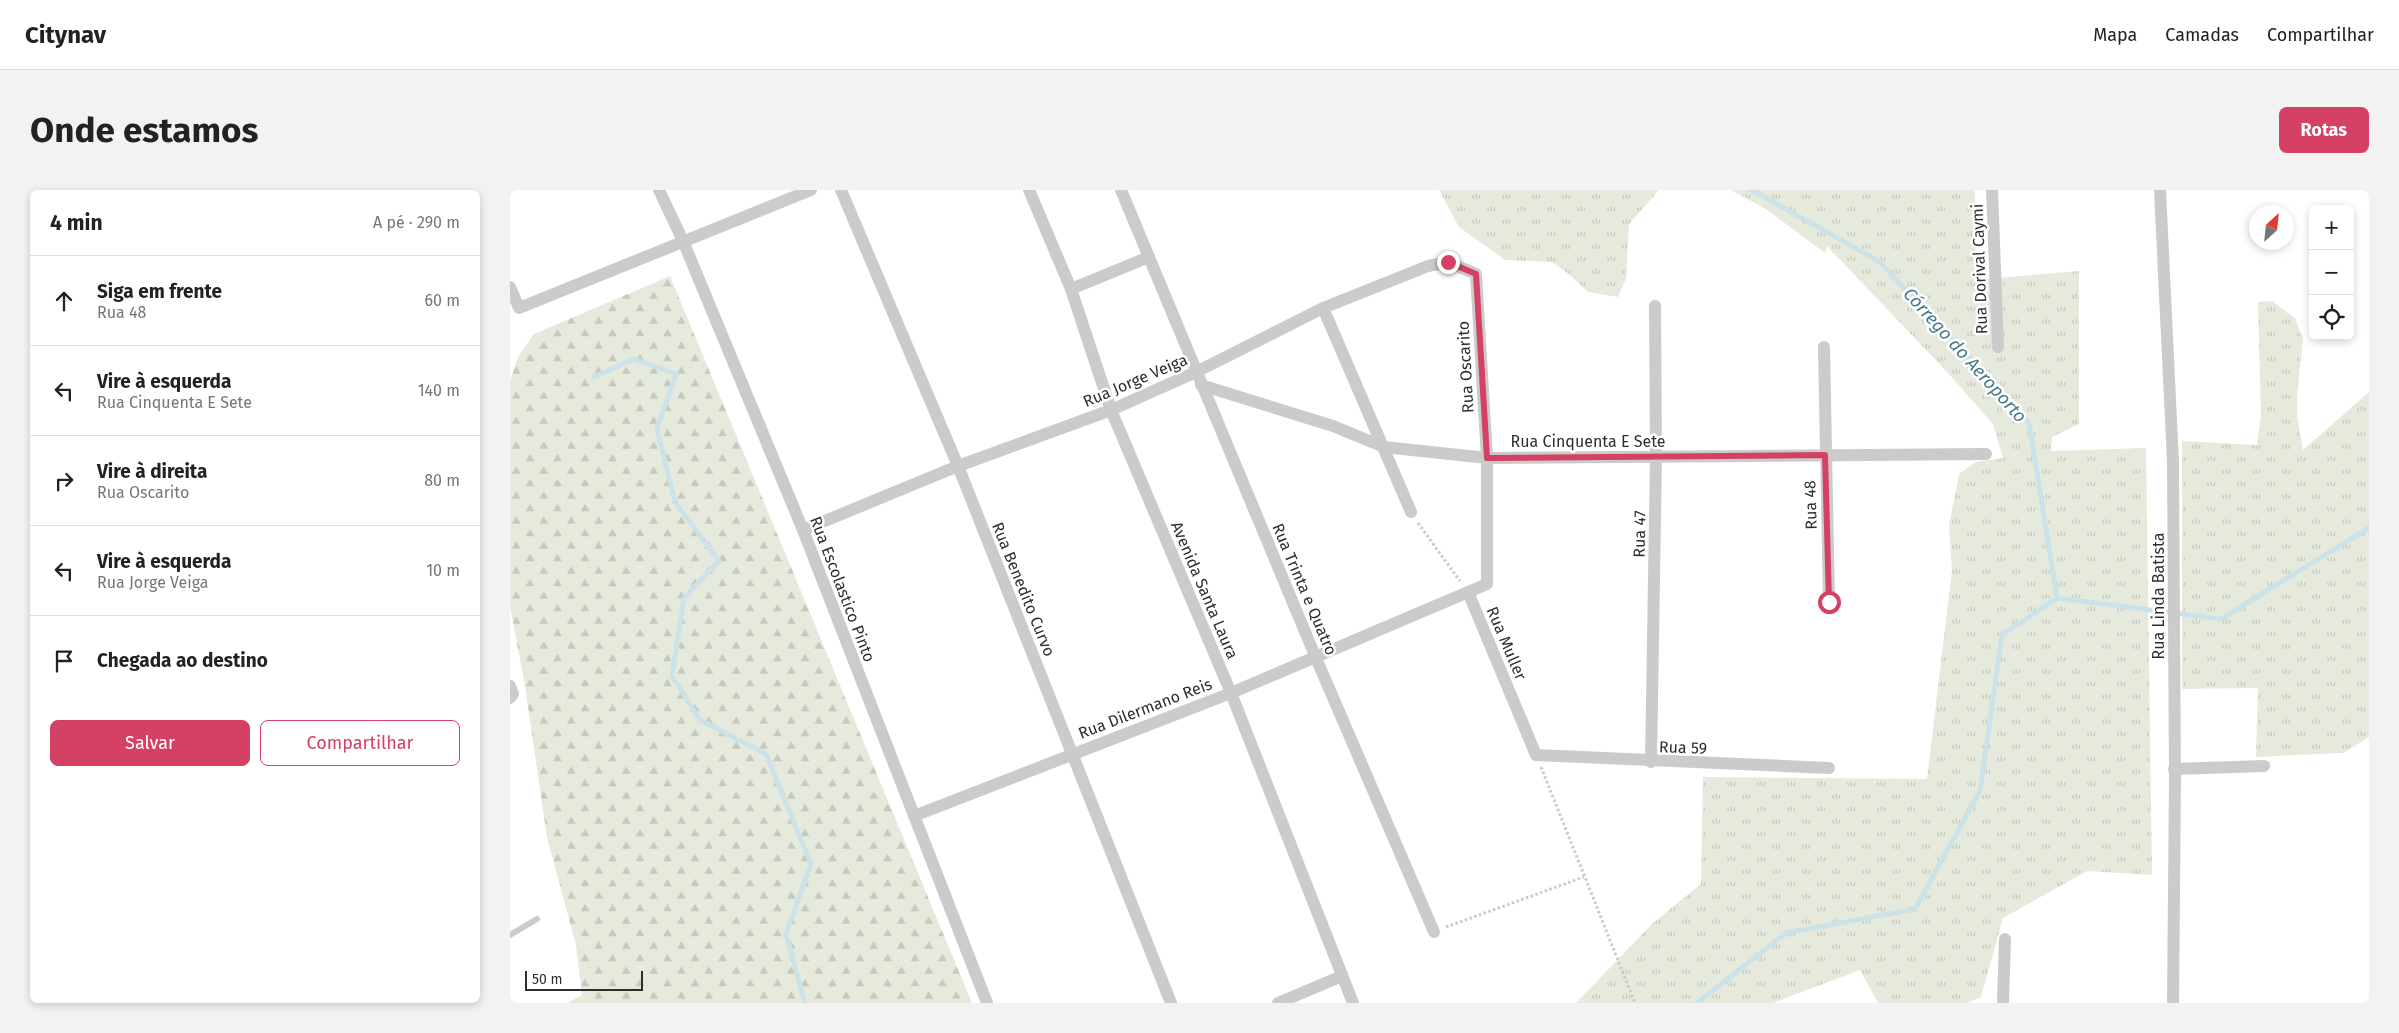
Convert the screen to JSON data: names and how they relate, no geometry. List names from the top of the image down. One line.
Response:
{"streets":{"street":["Rua Dorival Caymi","Rua Oscarito","Rua Jorge Veiga","Rua Cinquenta E Sete","Rua 48","Rua 47","Rua Escolastico Pinto","Rua Benedito Curvo","Rua Trinta e Quatro","Avenida Santa Laura","Rua Linda Batista","Rua Muller","Rua Dilermano Reis","Rua 59"]},"crossings":[["Rua Oscarito","Rua Jorge Veiga"],["Rua Oscarito","Rua Cinquenta E Sete"],["Rua Oscarito","Rua Muller"],["Rua Oscarito","Rua Dilermano Reis"],["Rua Jorge Veiga","Rua Escolastico Pinto"],["Rua Jorge Veiga","Rua Benedito Curvo"],["Rua Jorge Veiga","Rua Trinta e Quatro"],["Rua Jorge Veiga","Avenida Santa Laura"],["Rua Cinquenta E Sete","Rua 48"],["Rua Cinquenta E Sete","Rua 47"],["Rua Cinquenta E Sete","Rua Trinta e Quatro"],["Rua 47","Rua 59"],["Rua Escolastico Pinto","Rua Dilermano Reis"],["Rua Benedito Curvo","Rua Dilermano Reis"],["Rua Trinta e Quatro","Rua Dilermano Reis"],["Avenida Santa Laura","Rua Dilermano Reis"],["Rua Muller","Rua Dilermano Reis"],["Rua Muller","Rua 59"]],"water":["Córrego do Aeroporto"],"scale_bar":"50 m","north":"top right","page":{"header":"Citynav","nav":["Mapa","Camadas","Compartilhar"],"buttons":["Rotas",["Salvar","Compartilhar"]],"title":"Onde estamos","heading":["4 min","A pé · 290 m"],"map_buttons":["+","−"],"list":[["Siga em frente","Rua 48","60 m"],["Vire à esquerda","Rua Cinquenta E Sete","140 m"],["Vire à direita","Rua Oscarito","80 m"],["Vire à esquerda","Rua Jorge Veiga","10 m"],"Chegada ao destino"],"scale":"50 m"}}
